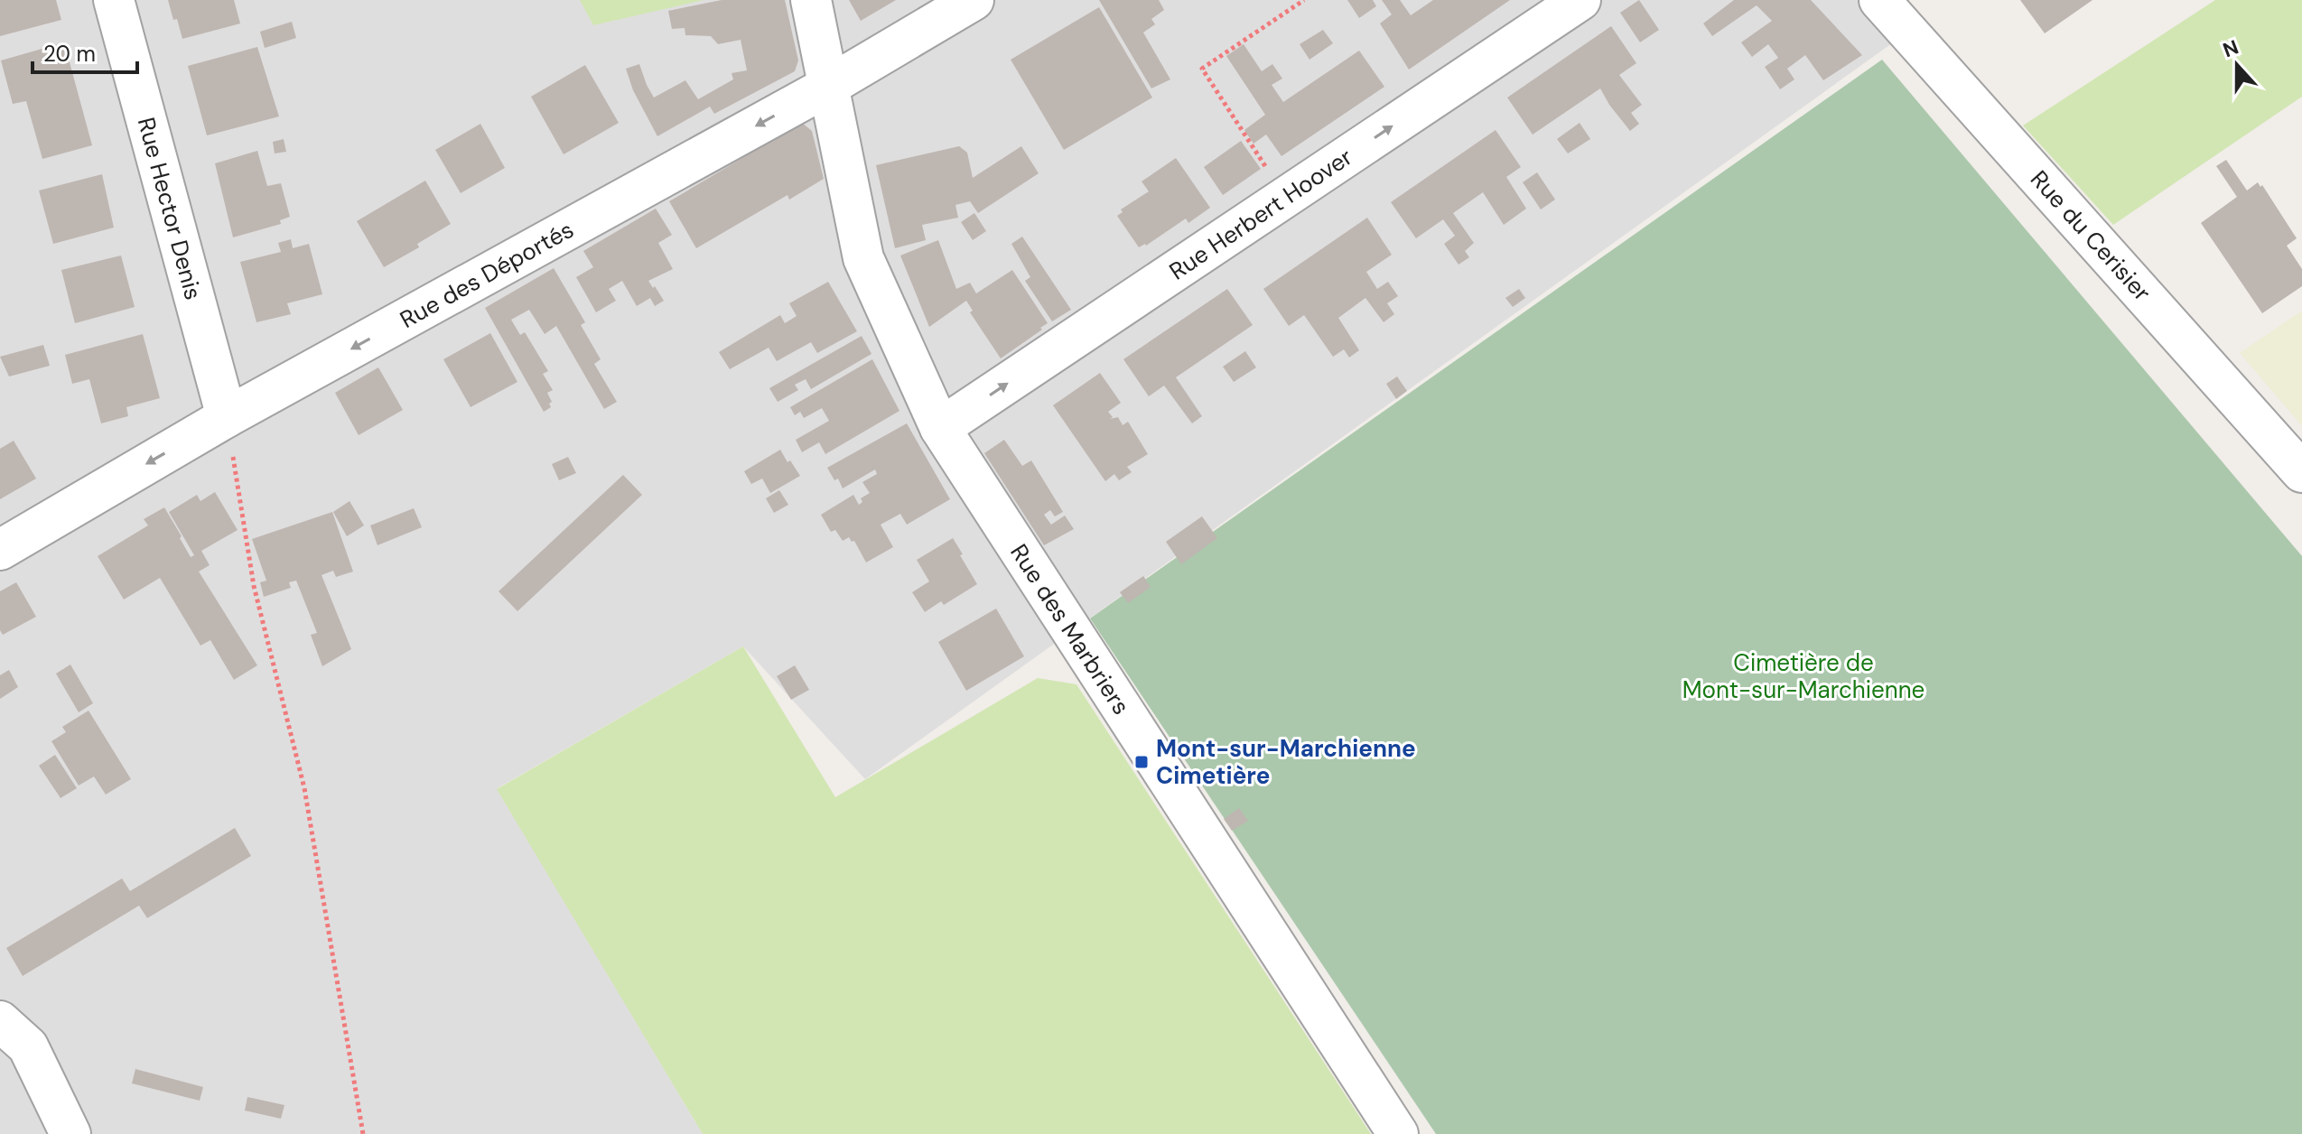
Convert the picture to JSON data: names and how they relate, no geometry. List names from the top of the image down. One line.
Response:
{"streets":{"street":["Rue Hector Denis","Rue Herbert Hoover","Rue du Cerisier","Rue des Déportés","Rue des Marbriers"]},"crossings":[["Rue Hector Denis","Rue des Déportés"],["Rue Herbert Hoover","Rue des Marbriers"],["Rue des Déportés","Rue des Marbriers"]],"one_way":["Rue Herbert Hoover","Rue des Déportés"],"parks":["Cimetière de Mont-sur-Marchienne"],"places":{"transit":["Mont-sur-Marchienne Cimetière"]},"scale_bar":"20 m","north":"top"}
